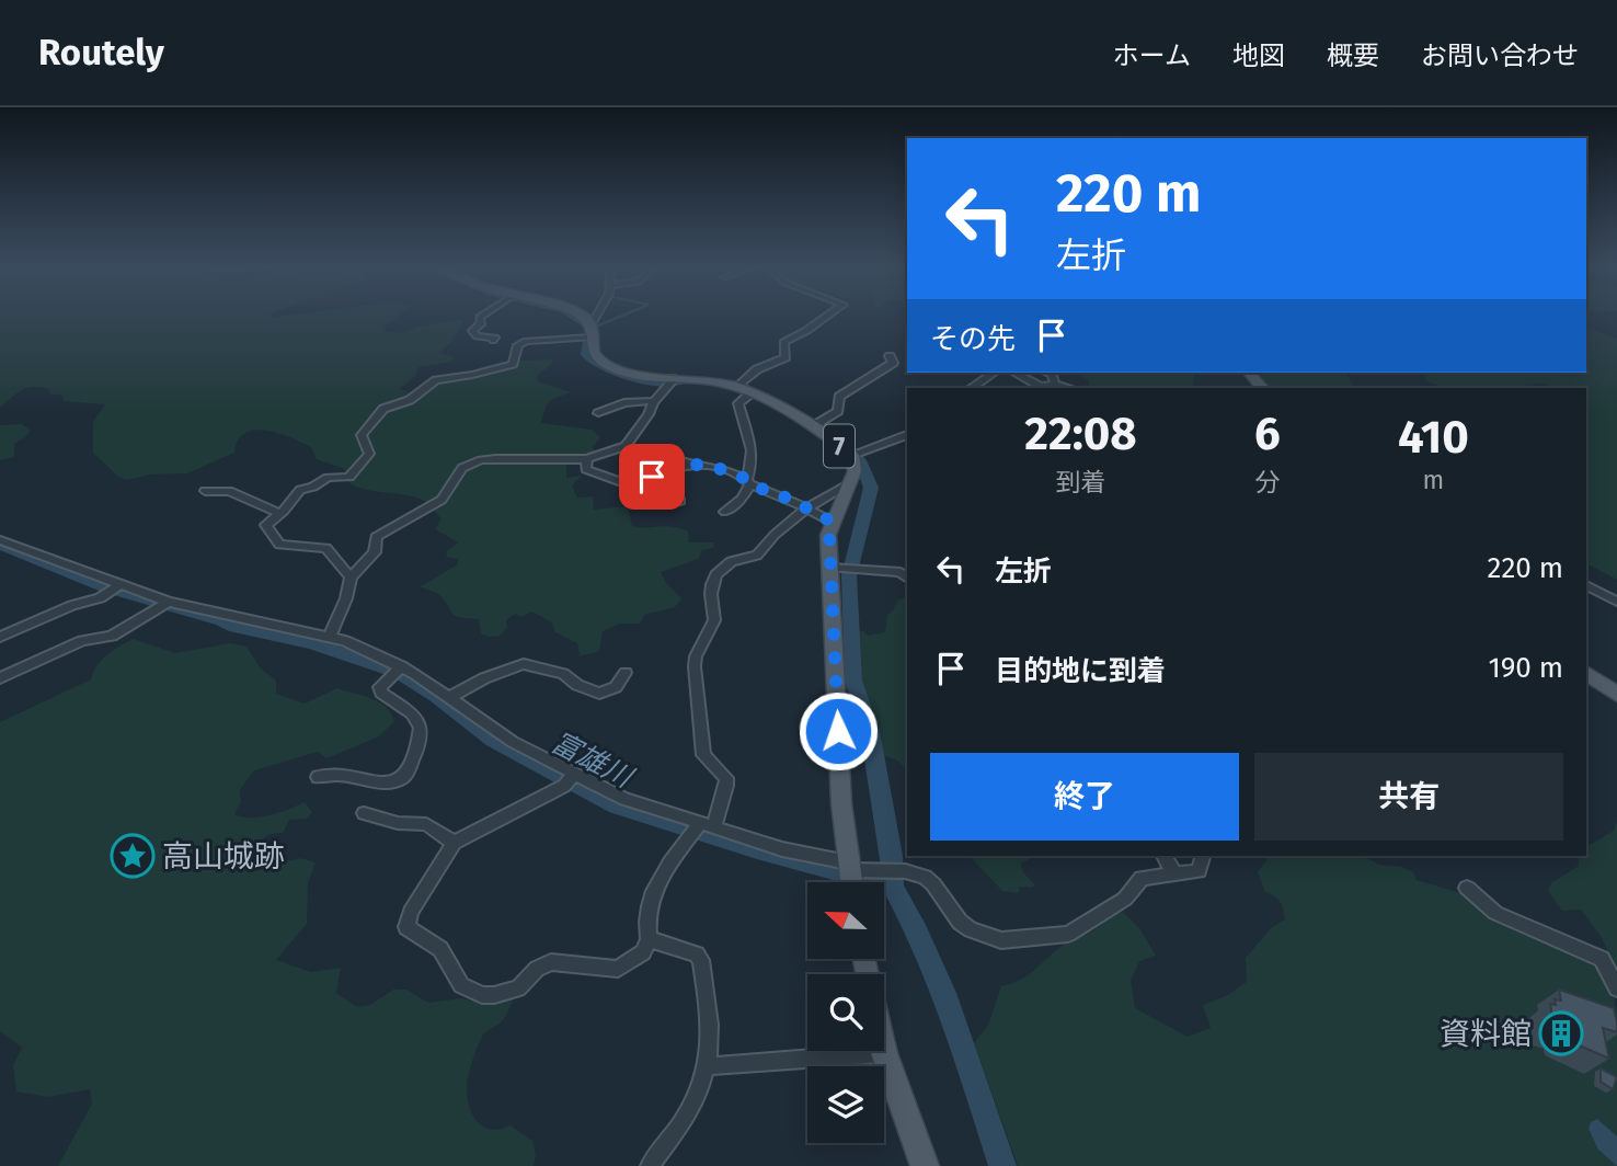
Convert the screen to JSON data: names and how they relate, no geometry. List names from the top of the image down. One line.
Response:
{"streets":{"main road":["7"]},"water":["富雄川"],"places":{"place":["高山城跡"],"building":["資料館"]},"north":"left","page":{"header":"Routely","nav":["ホーム","地図","概要","お問い合わせ"],"turn":["220 m","左折"],"then":"その先","eta":["22:08","到着","6","分","410","m"],"list":[{"name":"左折","value":"220 m"},{"name":"目的地に到着","value":"190 m"}],"buttons":["終了","共有"]}}
